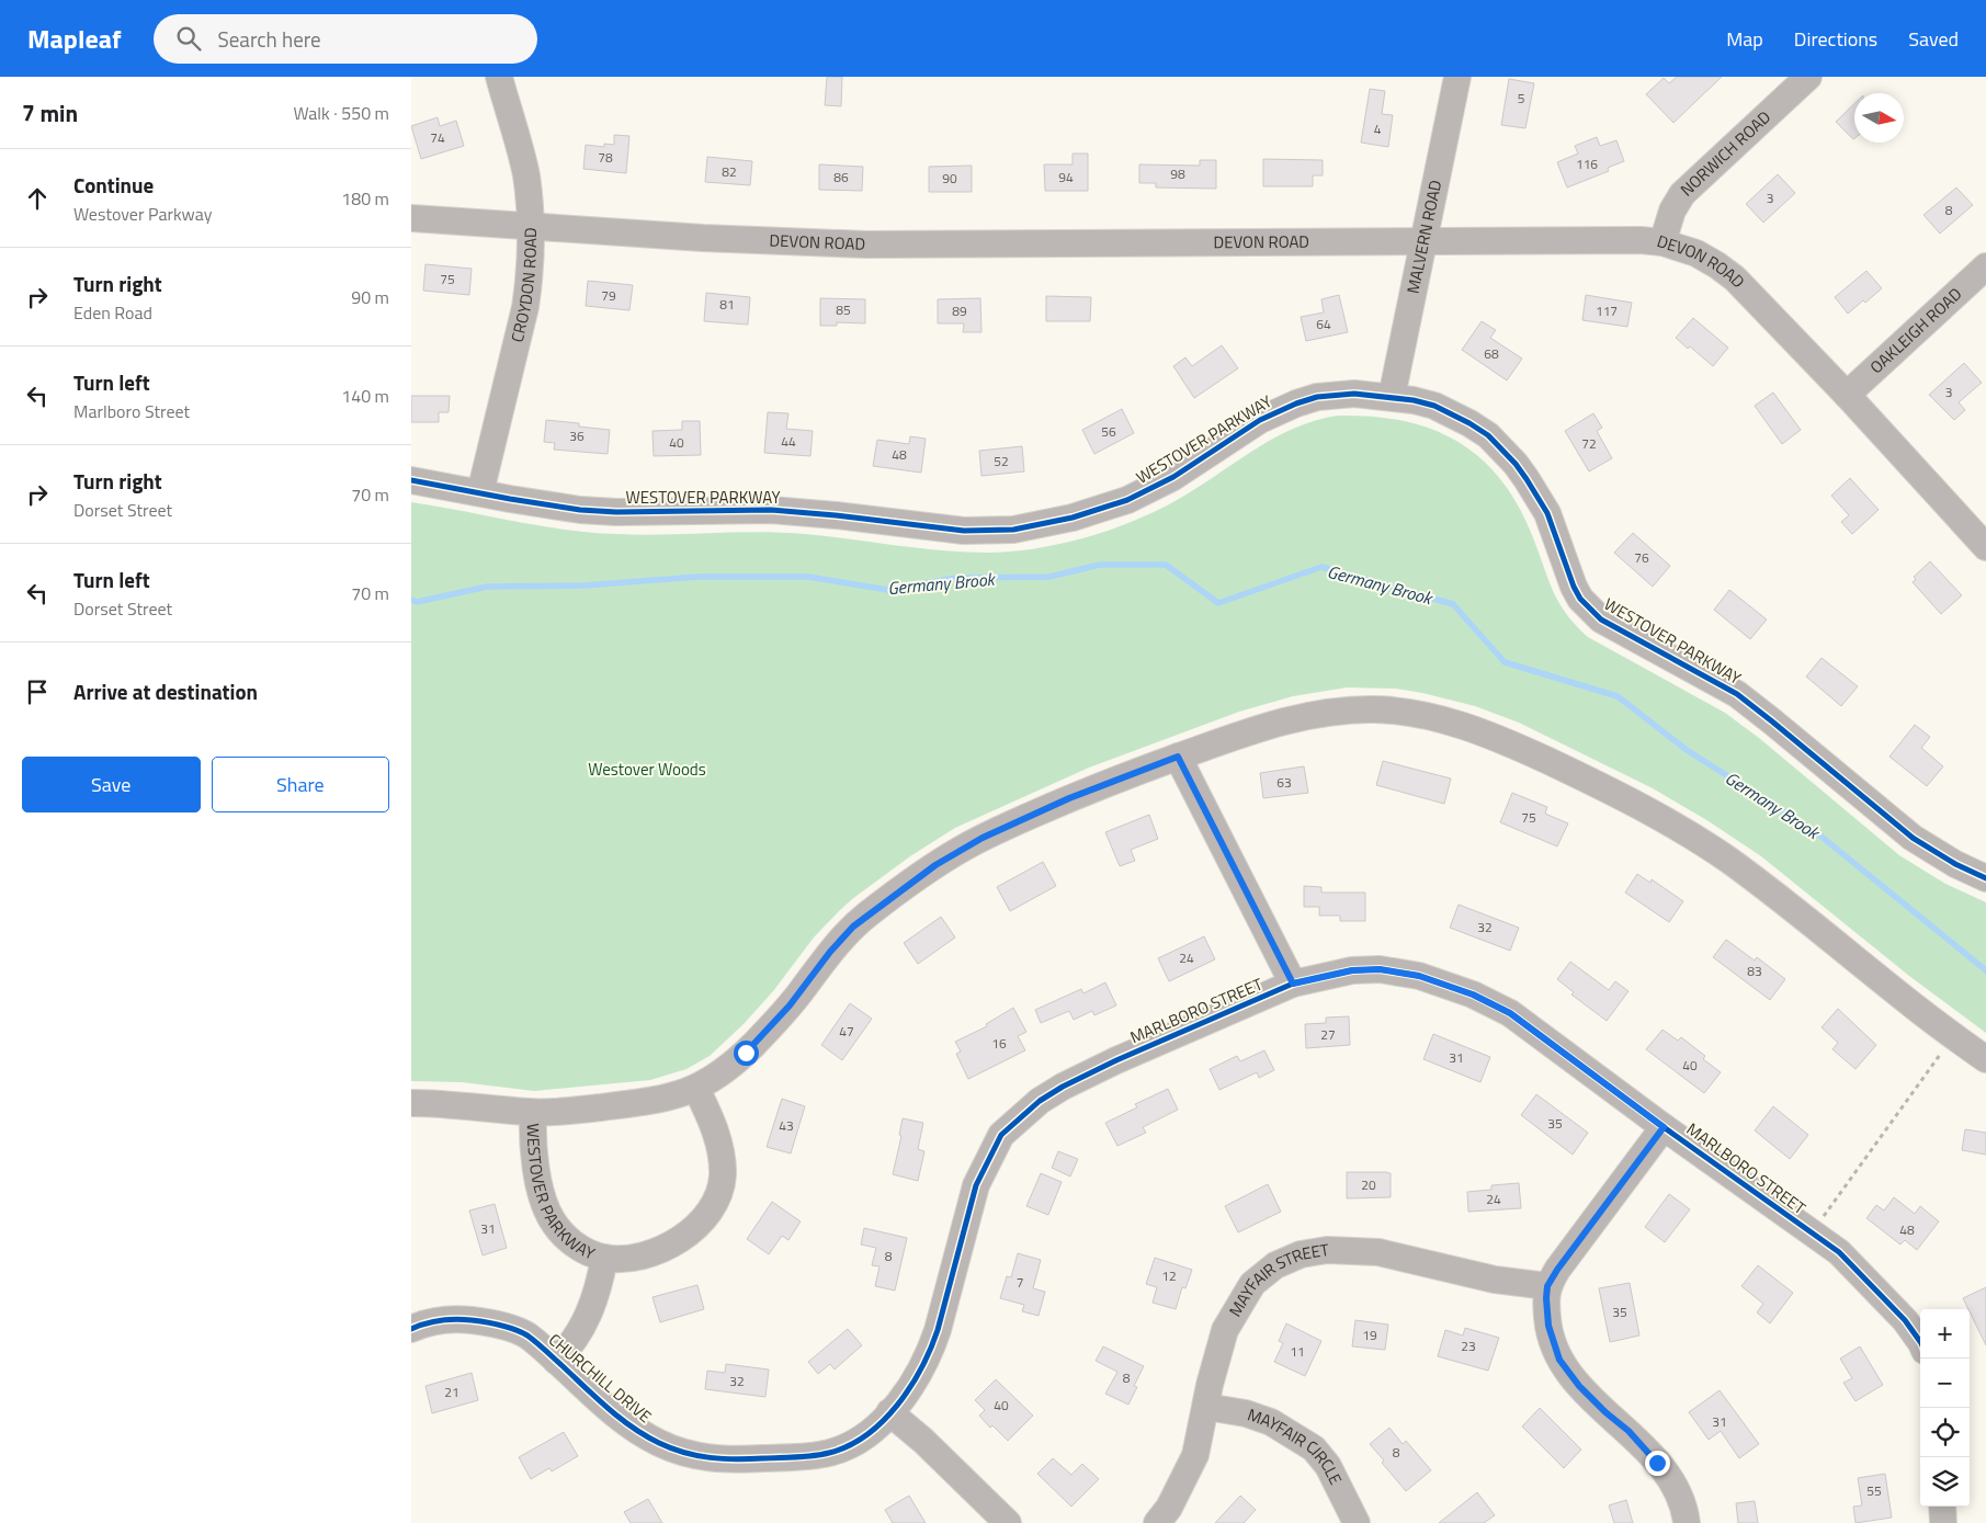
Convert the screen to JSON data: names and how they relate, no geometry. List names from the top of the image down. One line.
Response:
{"streets":{"street":["NORWICH ROAD","MALVERN ROAD","DEVON ROAD","CROYDON ROAD","OAKLEIGH ROAD","WESTOVER PARKWAY","MARLBORO STREET","MAYFAIR STREET","CHURCHILL DRIVE","MAYFAIR CIRCLE"]},"crossings":[["NORWICH ROAD","DEVON ROAD"],["MALVERN ROAD","DEVON ROAD"],["MALVERN ROAD","WESTOVER PARKWAY"],["DEVON ROAD","CROYDON ROAD"],["DEVON ROAD","OAKLEIGH ROAD"],["CROYDON ROAD","WESTOVER PARKWAY"],["WESTOVER PARKWAY","CHURCHILL DRIVE"],["MARLBORO STREET","CHURCHILL DRIVE"],["MAYFAIR STREET","MAYFAIR CIRCLE"]],"water":["Germany Brook"],"parks":["Westover Woods"],"house_numbers":["5","4","74","78","116","82","98","86","94","90","3","8","75","79","81","85","89","117","64","68","3","56","36","44","40","72","48","52","76","63","75","32","24","83","47","27","16","31","40","35","43","20","24","31","48","8","12","7","35","19","23","11","8","32","21","40","31","8","55"],"north":"right","page":{"header":"Mapleaf","search":"Search here","nav":["Map","Directions","Saved"],"heading":["7 min","Walk · 550 m"],"list":[["Continue","Westover Parkway","180 m"],["Turn right","Eden Road","90 m"],["Turn left","Marlboro Street","140 m"],["Turn right","Dorset Street","70 m"],["Turn left","Dorset Street","70 m"],"Arrive at destination"],"buttons":["Save","Share"],"map_buttons":["+","−"]}}
